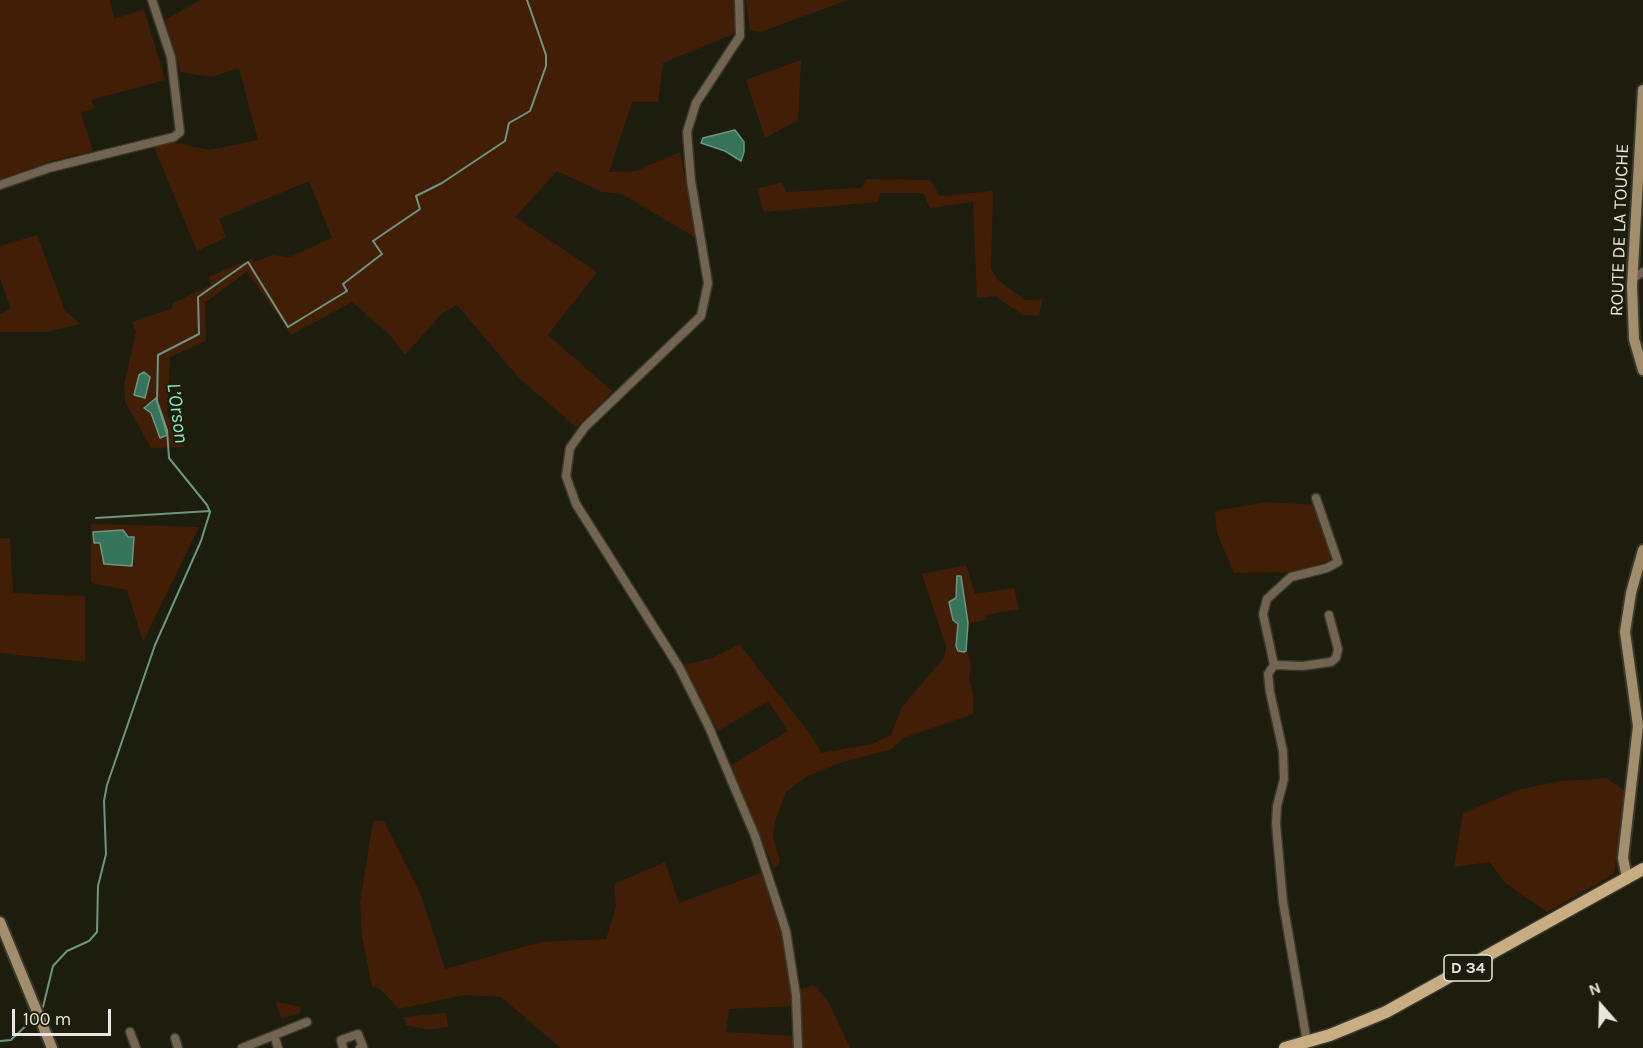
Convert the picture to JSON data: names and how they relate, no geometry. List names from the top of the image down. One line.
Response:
{"streets":{"main road":["D 34"],"street":["ROUTE DE LA TOUCHE"]},"water":["L’Orson"],"scale_bar":"100 m","north":"top"}
